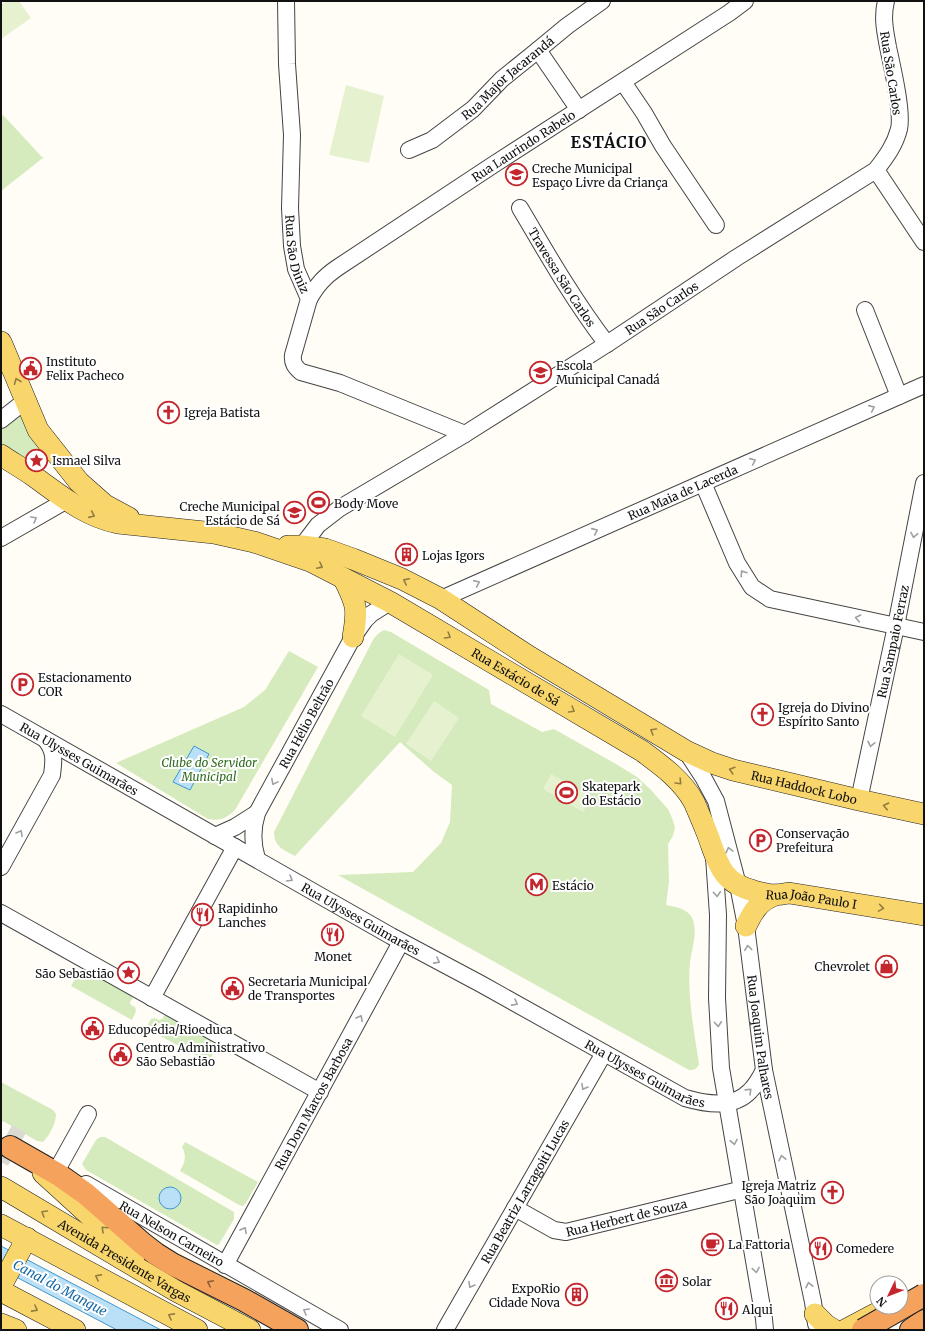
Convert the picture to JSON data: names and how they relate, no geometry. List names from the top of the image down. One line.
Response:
{"streets":{"main road":["Rua Estácio de Sá","Rua Haddock Lobo","Rua João Paulo I","Avenida Presidente Vargas"],"street":["Rua São Carlos","Rua Major Jacarandá","Rua Laurindo Rabelo","Rua São Diniz","Travessa São Carlos","Rua Maia de Lacerda","Rua Sampaio Ferraz","Rua Hélio Beltrão","Rua Ulysses Guimarães","Rua Joaquim Palhares","Rua Dom Marcos Barbosa","Rua Beatriz Larragoiti Lucas","Rua Herbert de Souza","Rua Nelson Carneiro"]},"crossings":[["Rua São Carlos","Rua São Diniz"],["Rua São Carlos","Travessa São Carlos"],["Rua São Carlos","Rua Estácio de Sá"],["Rua Laurindo Rabelo","Rua São Diniz"],["Rua Maia de Lacerda","Rua Estácio de Sá"],["Rua Sampaio Ferraz","Rua Haddock Lobo"],["Rua Estácio de Sá","Rua Hélio Beltrão"],["Rua Estácio de Sá","Rua Haddock Lobo"],["Rua Estácio de Sá","Rua João Paulo I"],["Rua Estácio de Sá","Rua Joaquim Palhares"],["Rua Hélio Beltrão","Rua Ulysses Guimarães"],["Rua Ulysses Guimarães","Rua Dom Marcos Barbosa"],["Rua Ulysses Guimarães","Rua Beatriz Larragoiti Lucas"],["Rua Haddock Lobo","Rua Joaquim Palhares"],["Rua João Paulo I","Rua Joaquim Palhares"],["Rua Dom Marcos Barbosa","Rua Nelson Carneiro"],["Rua Beatriz Larragoiti Lucas","Rua Herbert de Souza"]],"one_way":["Rua Maia de Lacerda","Rua Sampaio Ferraz","Rua Hélio Beltrão","Rua Ulysses Guimarães","Rua Haddock Lobo","Rua João Paulo I","Rua Dom Marcos Barbosa","Rua Beatriz Larragoiti Lucas"],"districts":["ESTÁCIO"],"water":["Canal do Mangue"],"parks":["Clube do Servidor Municipal"],"places":{"school or university":["Creche Municipal Espaço Livre da Criança","Escola Municipal Canadá","Creche Municipal Estácio de Sá"],"public building":["Instituto Felix Pacheco","Secretaria Municipal de Transportes","Educopédia/Rioeduca","Centro Administrativo São Sebastião"],"church":["Igreja Batista","Igreja do Divino Espírito Santo","Igreja Matriz São Joaquim"],"place":["Ismael Silva","São Sebastião"],"sports":["Body Move","Skatepark do Estácio"],"building":["Lojas Igors","ExpoRio Cidade Nova"],"parking":["Estacionamento COR","Conservação Prefeitura"],"metro station":["Estácio"],"restaurant":["Rapidinho Lanches","Monet","Comedere","Alqui"],"shop":["Chevrolet"],"cafe":["La Fattoria"],"museum":["Solar"]},"north":"bottom left"}
